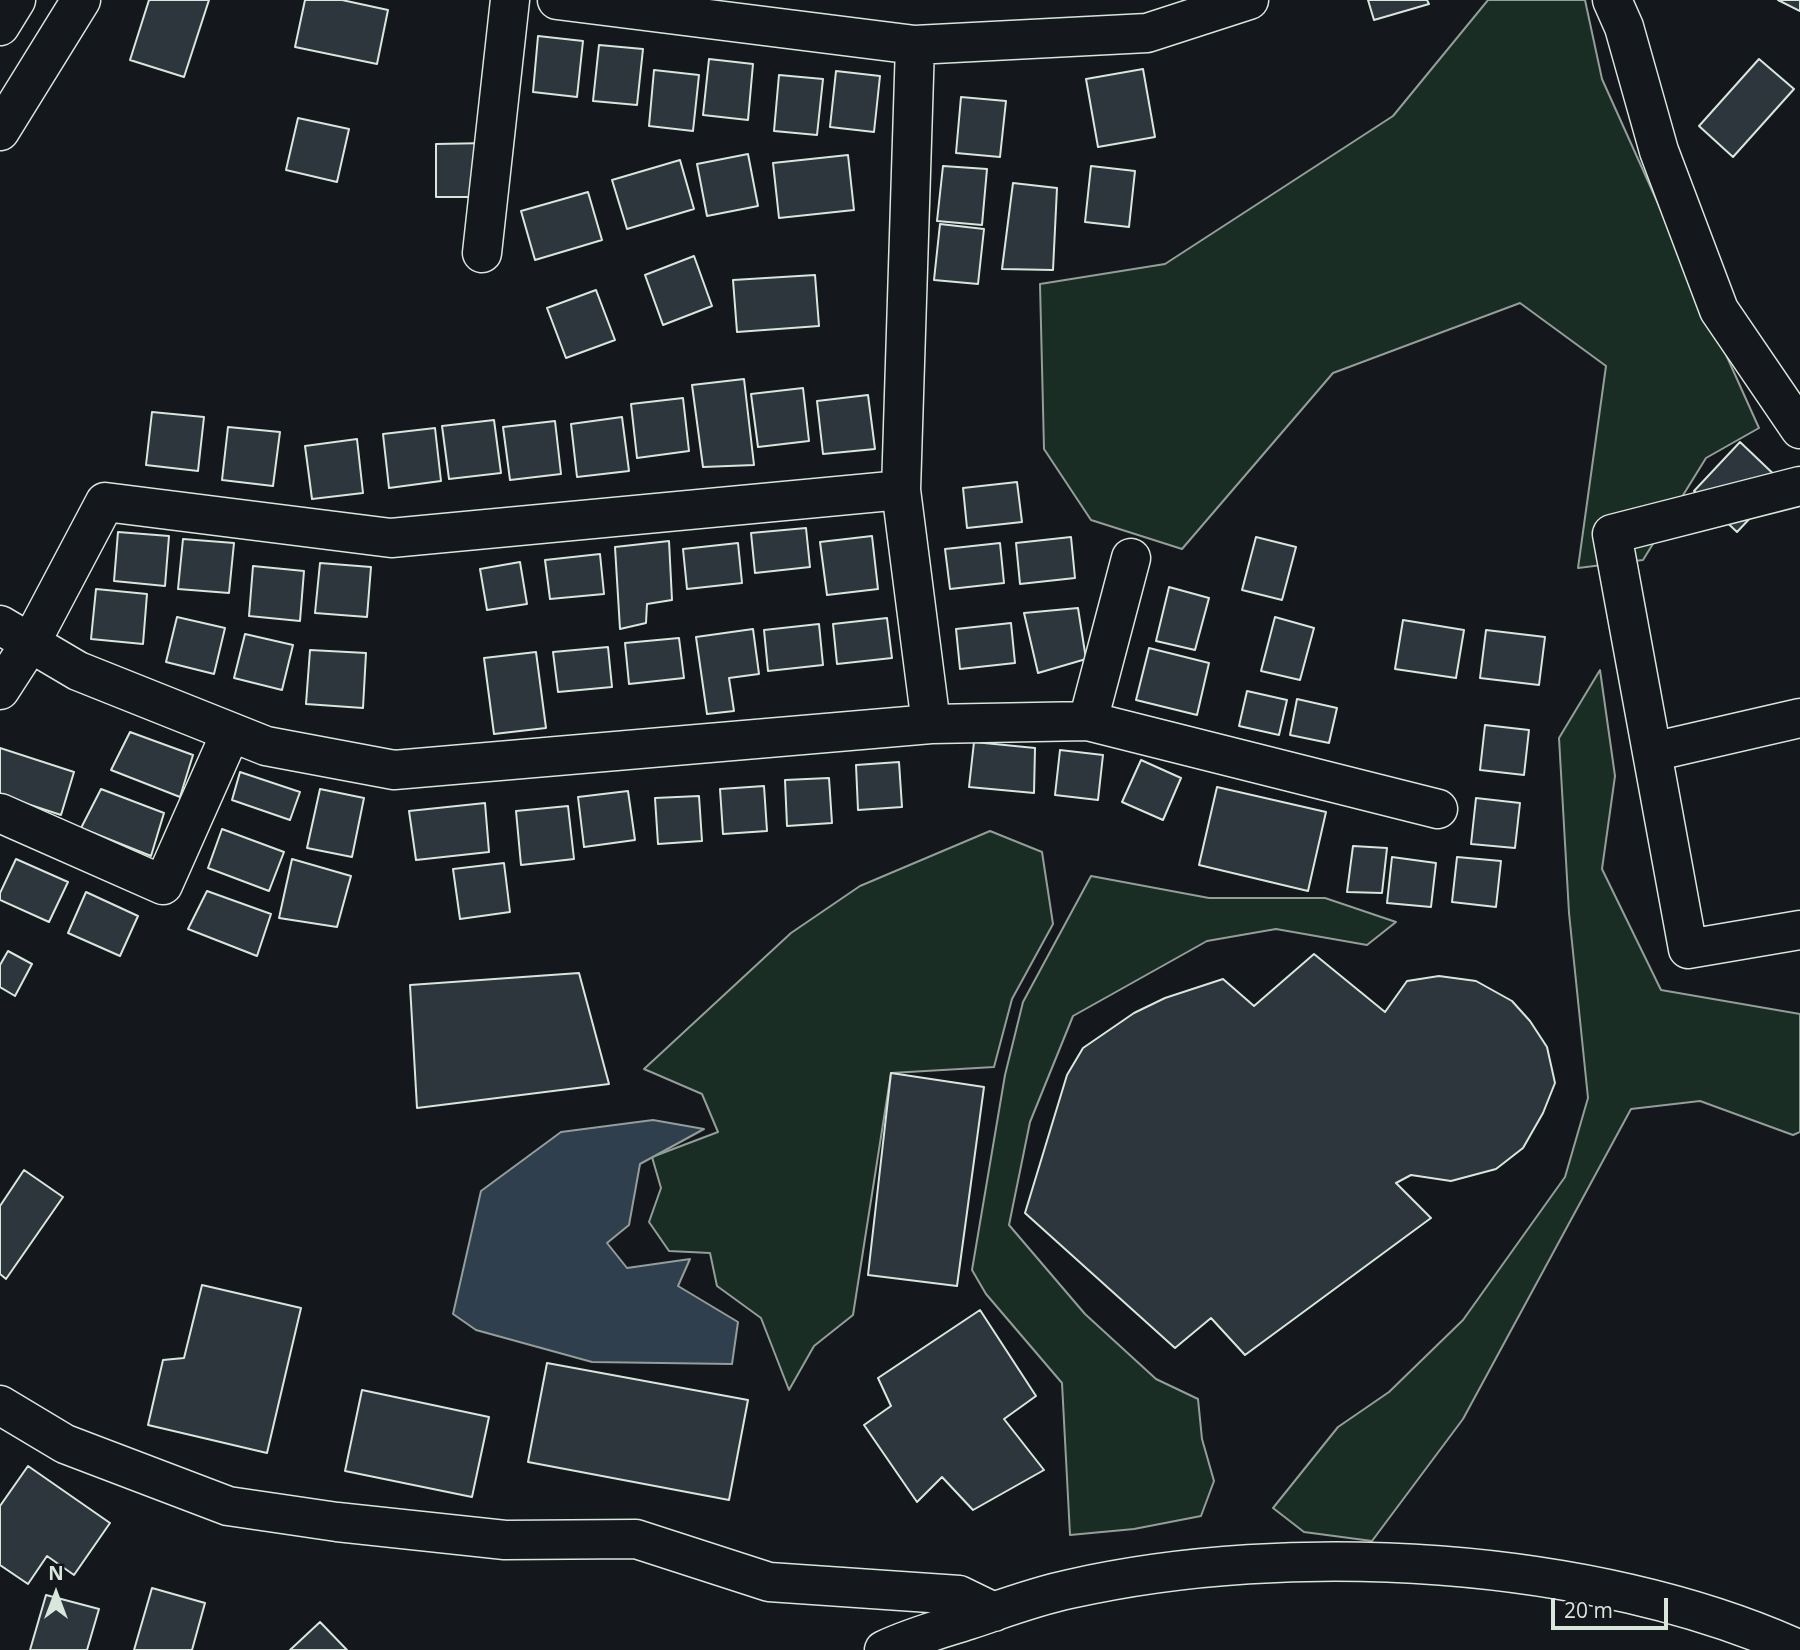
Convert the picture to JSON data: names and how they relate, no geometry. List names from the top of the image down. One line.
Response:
{"scale_bar":"20 m","north":"top"}
